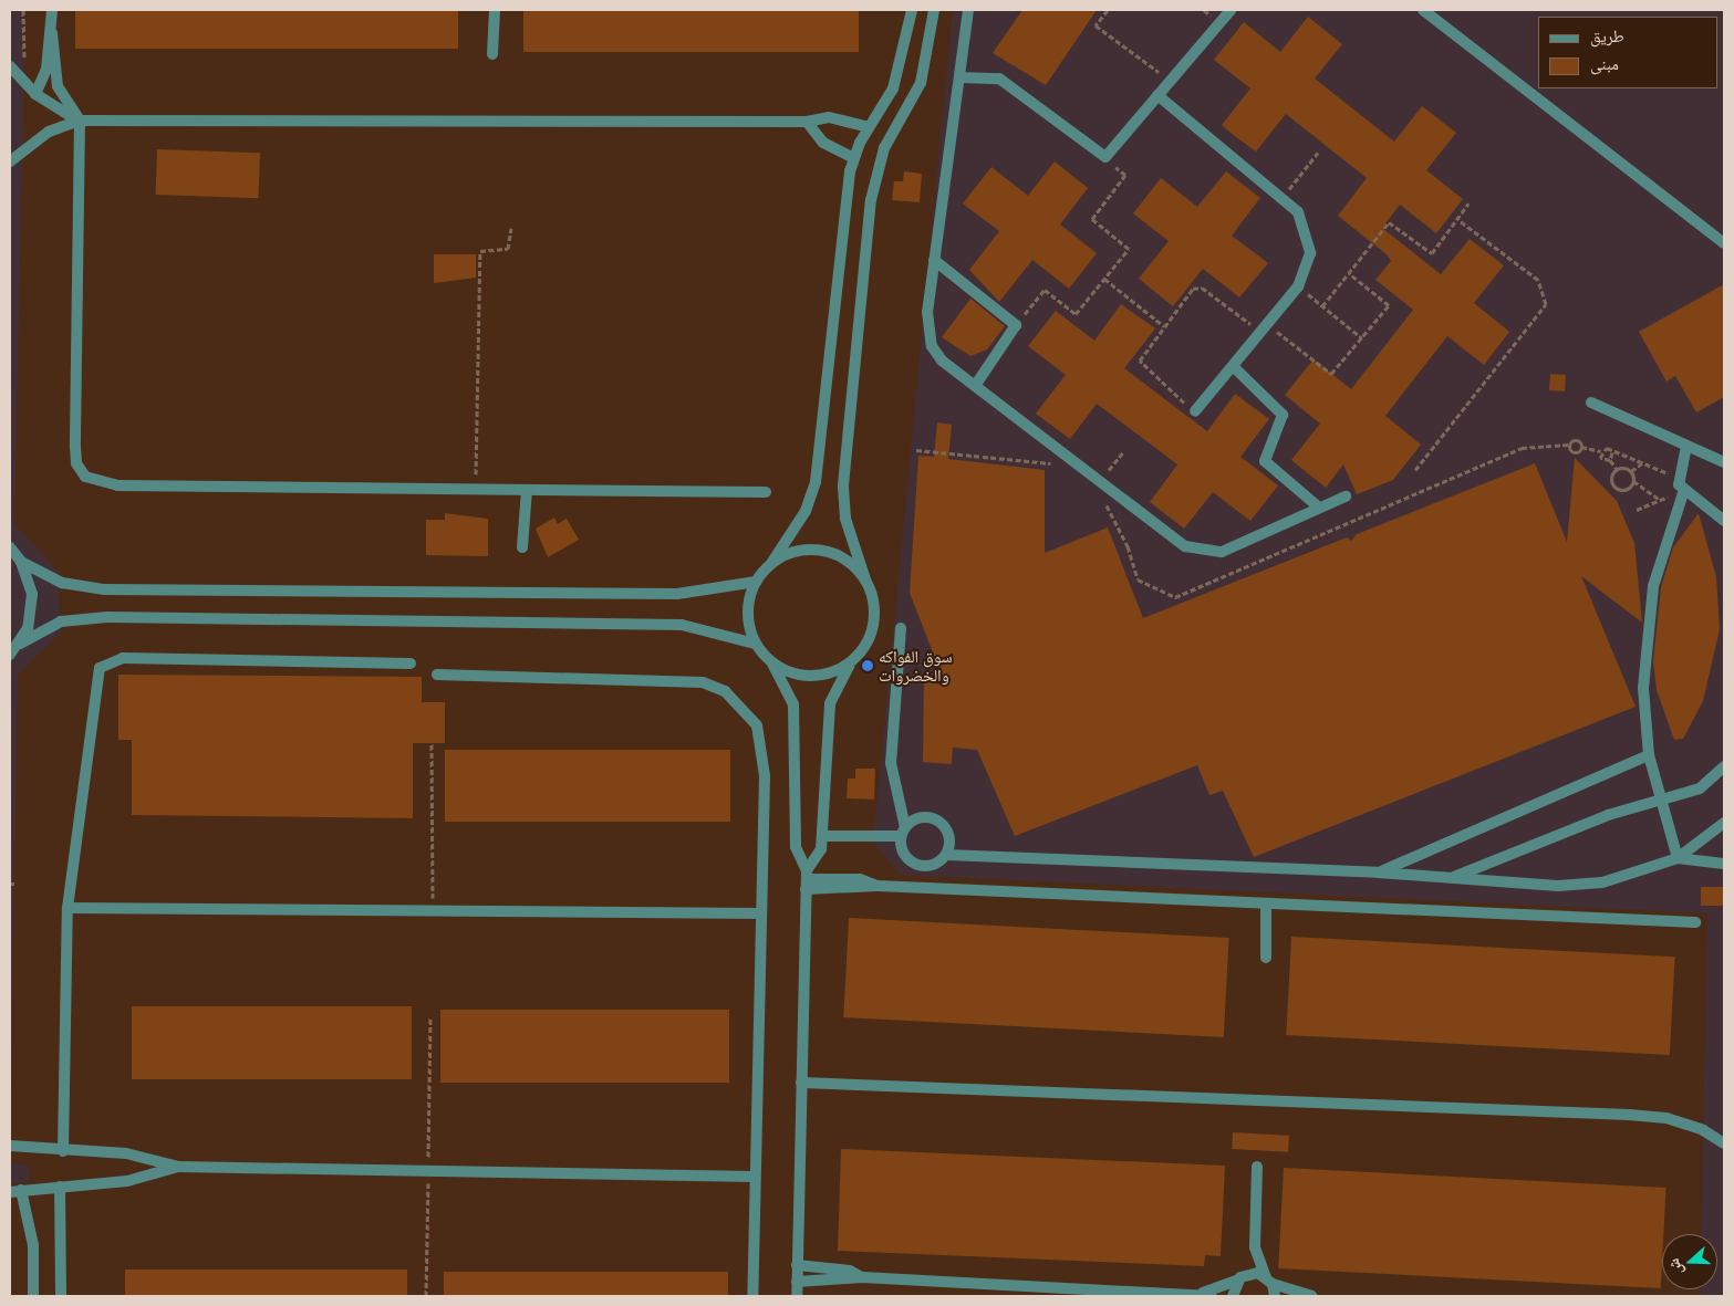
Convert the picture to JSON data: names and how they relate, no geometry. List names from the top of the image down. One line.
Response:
{"places":["سوق الفواكه والخضروات"],"legend":["طريق","مبنى"],"north":"left"}
